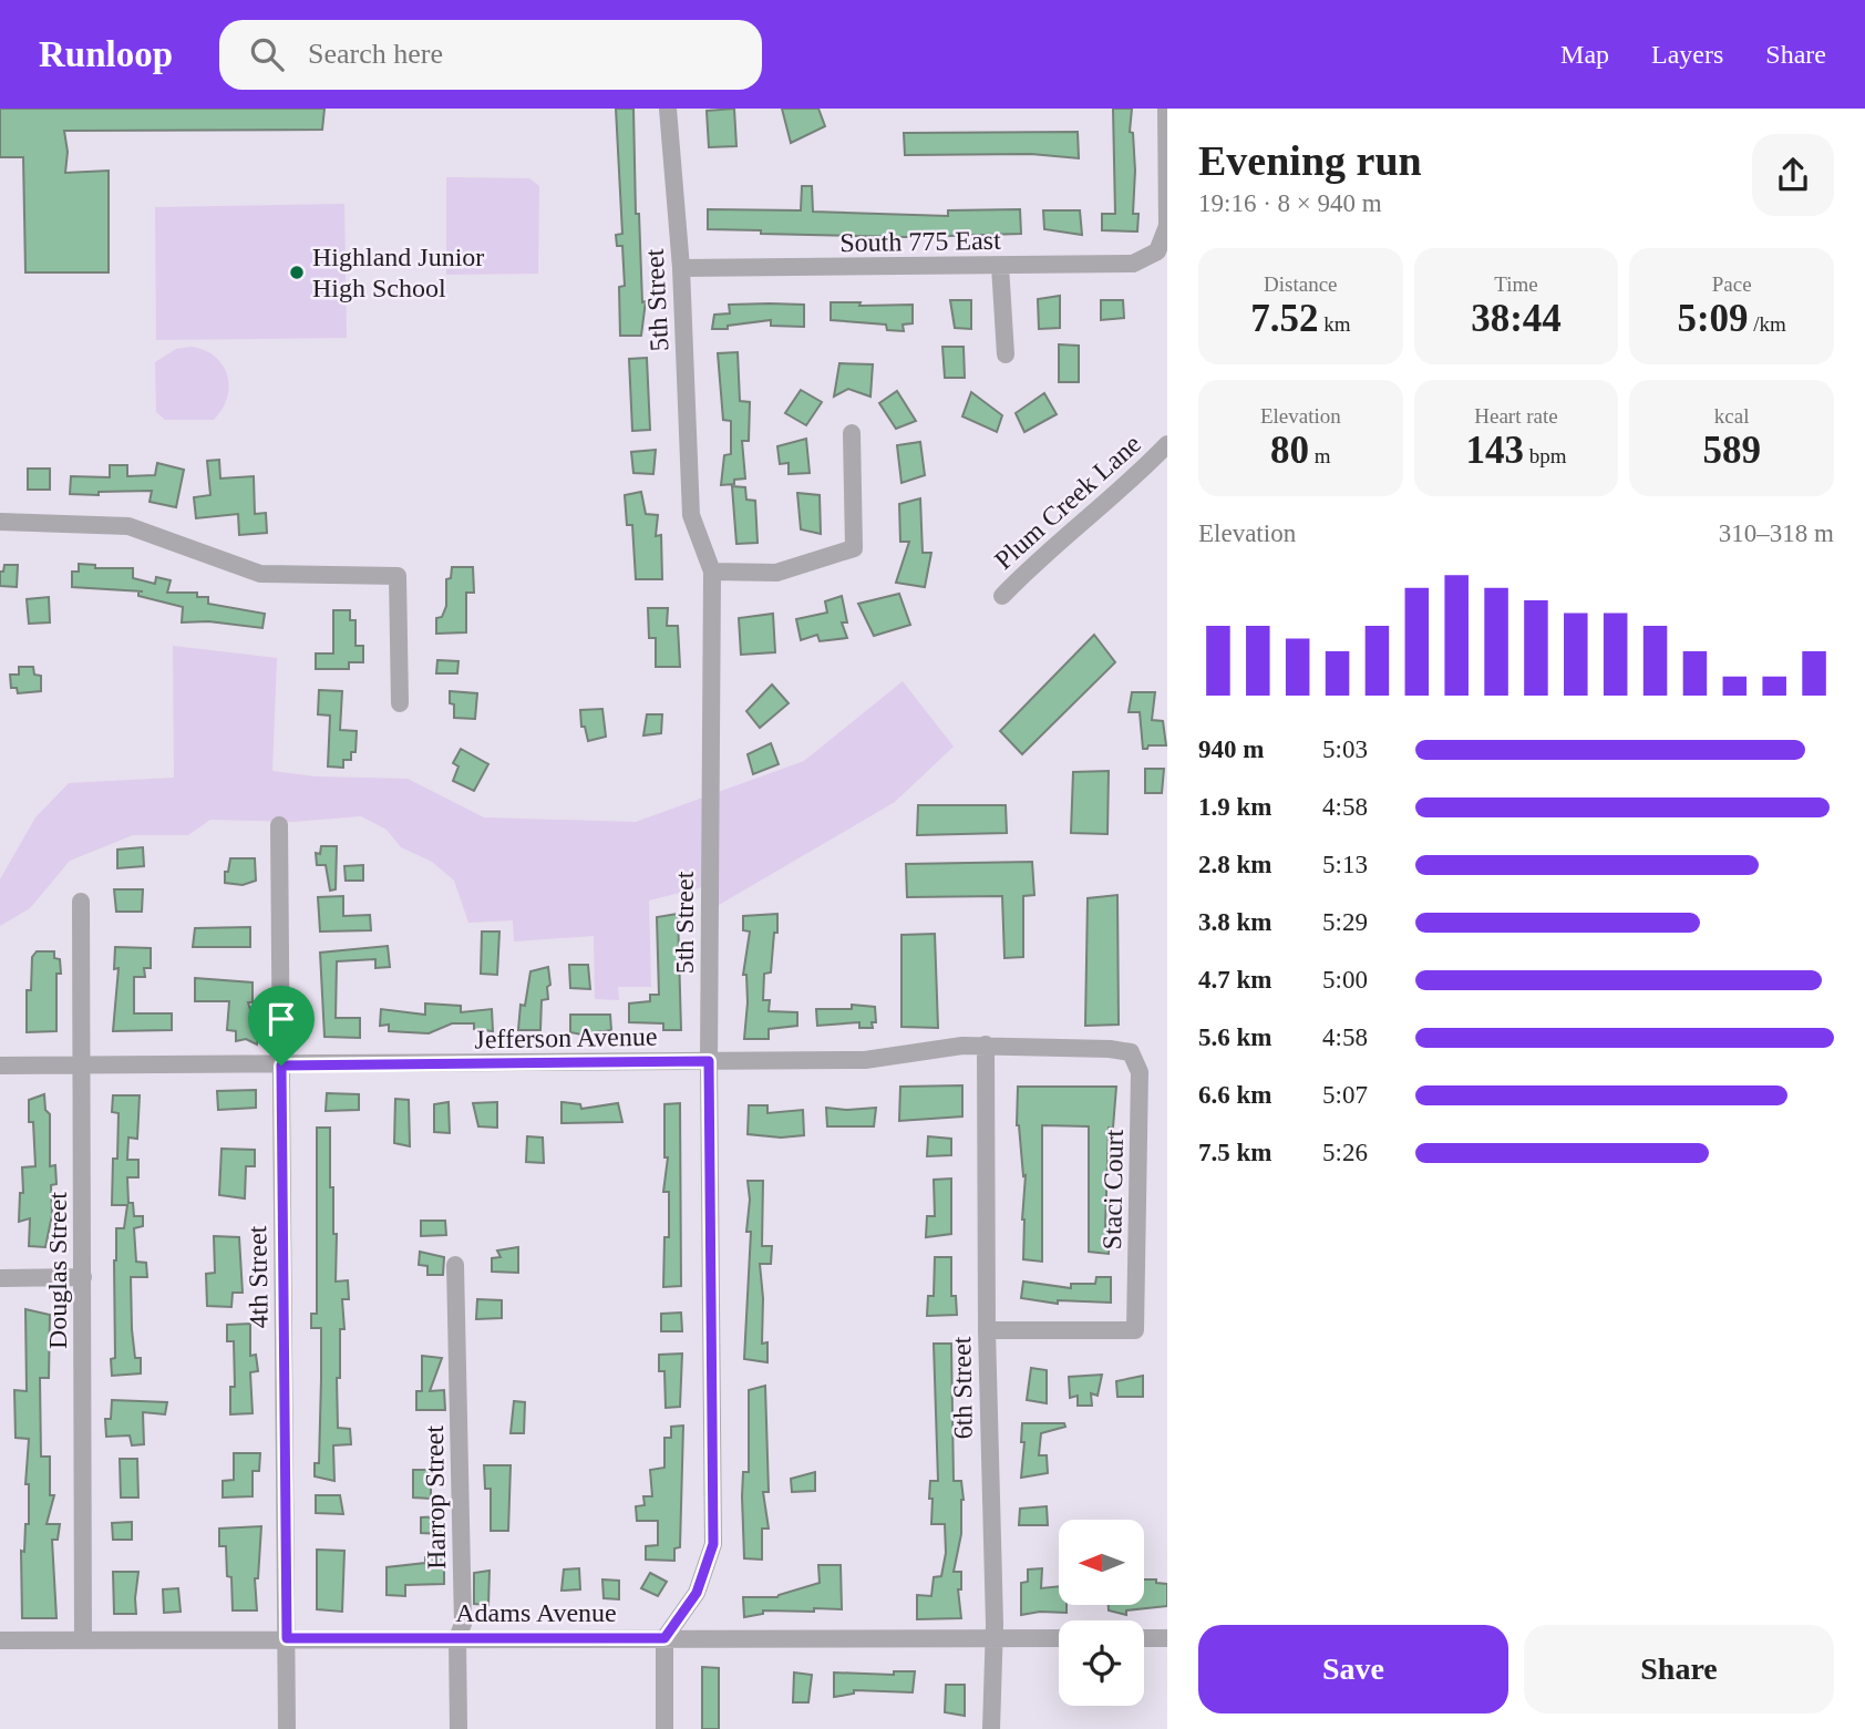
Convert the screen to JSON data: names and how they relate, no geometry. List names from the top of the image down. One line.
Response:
{"streets":{"street":["South 775 East","5th Street","Plum Creek Lane","Jefferson Avenue","Staci Court","Douglas Street","4th Street","6th Street","Harrop Street","Adams Avenue"]},"crossings":[["South 775 East","5th Street"],["5th Street","Jefferson Avenue"],["5th Street","Adams Avenue"],["Jefferson Avenue","Staci Court"],["Jefferson Avenue","Douglas Street"],["Jefferson Avenue","4th Street"],["Jefferson Avenue","6th Street"],["Staci Court","6th Street"],["Douglas Street","Adams Avenue"],["4th Street","Adams Avenue"],["6th Street","Adams Avenue"],["Harrop Street","Adams Avenue"]],"places":["Highland Junior High School"],"north":"left","page":{"header":"Runloop","search":"Search here","nav":["Map","Layers","Share"],"heading":["Evening run","19:16 · 8 × 940 m"],"stats":[["Distance","7.52 km"],["Time","38:44"],["Pace","5:09 /km"],["Elevation","80 m"],["Heart rate","143 bpm"],["kcal","589"]],"chart":["Elevation","310–318 m"],"list":[{"name":"940 m","note":"5:03"},{"name":"1.9 km","note":"4:58"},{"name":"2.8 km","note":"5:13"},{"name":"3.8 km","note":"5:29"},{"name":"4.7 km","note":"5:00"},{"name":"5.6 km","note":"4:58"},{"name":"6.6 km","note":"5:07"},{"name":"7.5 km","note":"5:26"}],"buttons":["Save","Share"]}}
